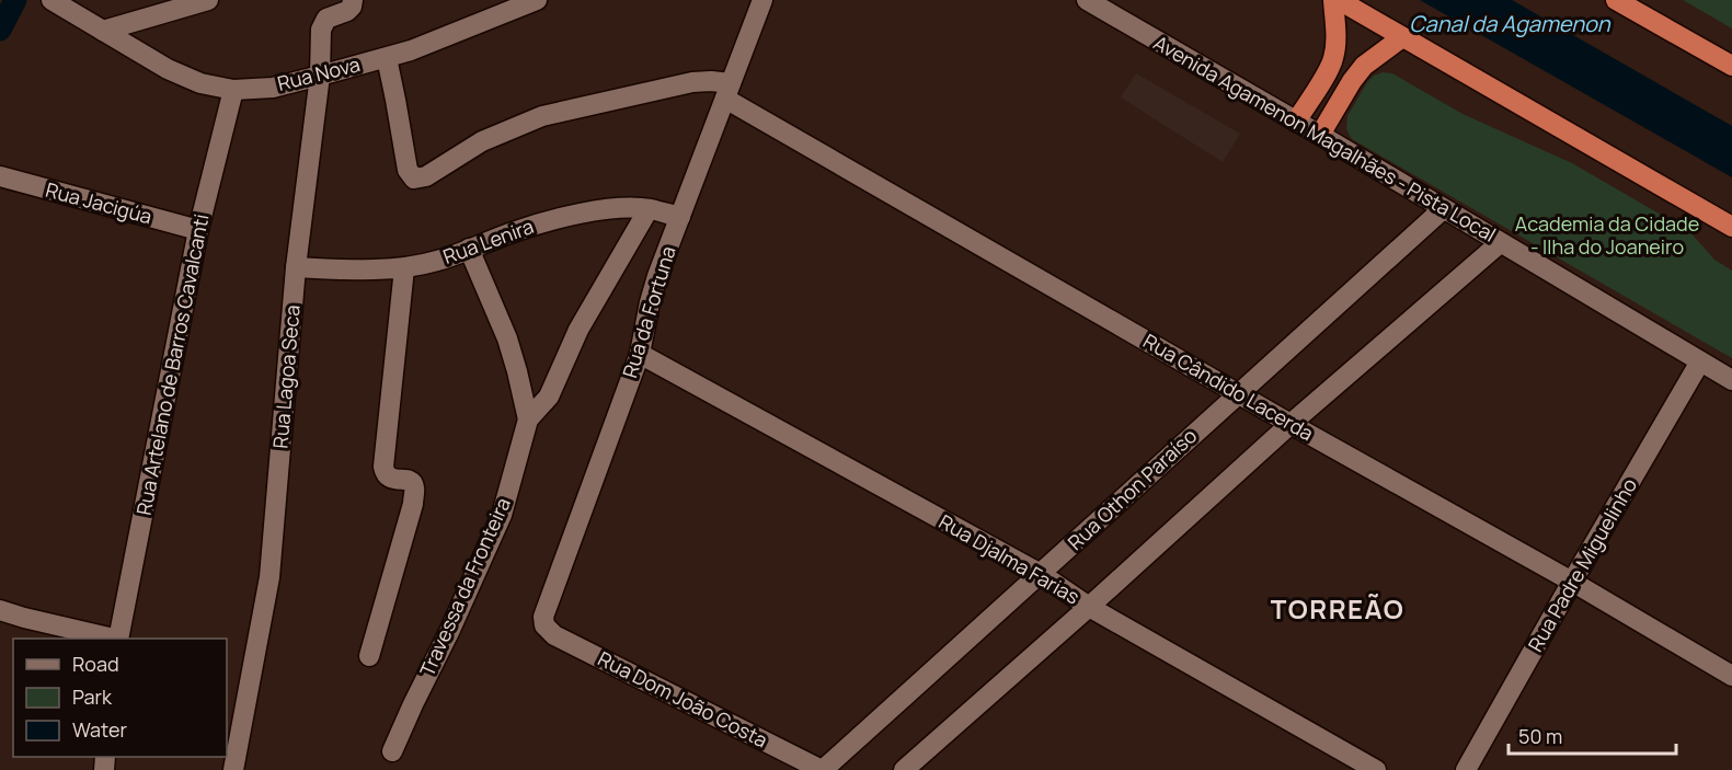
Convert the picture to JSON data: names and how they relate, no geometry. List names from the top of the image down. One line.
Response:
{"streets":{"street":["Rua Nova","Avenida Agamenon Magalhães - Pista Local","Rua Jacigúa","Rua Lenira","Rua da Fortuna","Rua Artelano de Barros Cavalcanti","Rua Lagoa Seca","Rua Cândido Lacerda","Rua Othon Paraíso","Rua Djalma Farias","Rua Padre Miguelinho","Travessa da Fronteira","Rua Dom João Costa"]},"crossings":[["Rua Nova","Rua Artelano de Barros Cavalcanti"],["Rua Nova","Rua Lagoa Seca"],["Avenida Agamenon Magalhães - Pista Local","Rua Othon Paraíso"],["Avenida Agamenon Magalhães - Pista Local","Rua Padre Miguelinho"],["Rua Jacigúa","Rua Artelano de Barros Cavalcanti"],["Rua Lenira","Rua da Fortuna"],["Rua Lenira","Rua Lagoa Seca"],["Rua Lenira","Travessa da Fronteira"],["Rua da Fortuna","Rua Cândido Lacerda"],["Rua da Fortuna","Rua Djalma Farias"],["Rua da Fortuna","Rua Dom João Costa"],["Rua Cândido Lacerda","Rua Othon Paraíso"],["Rua Cândido Lacerda","Rua Padre Miguelinho"],["Rua Othon Paraíso","Rua Djalma Farias"],["Rua Othon Paraíso","Rua Dom João Costa"]],"districts":["TORREÃO"],"water":["Canal da Agamenon"],"parks":["Academia da Cidade - Ilha do Joaneiro"],"legend":["Road","Park","Water"],"scale_bar":"50 m"}
